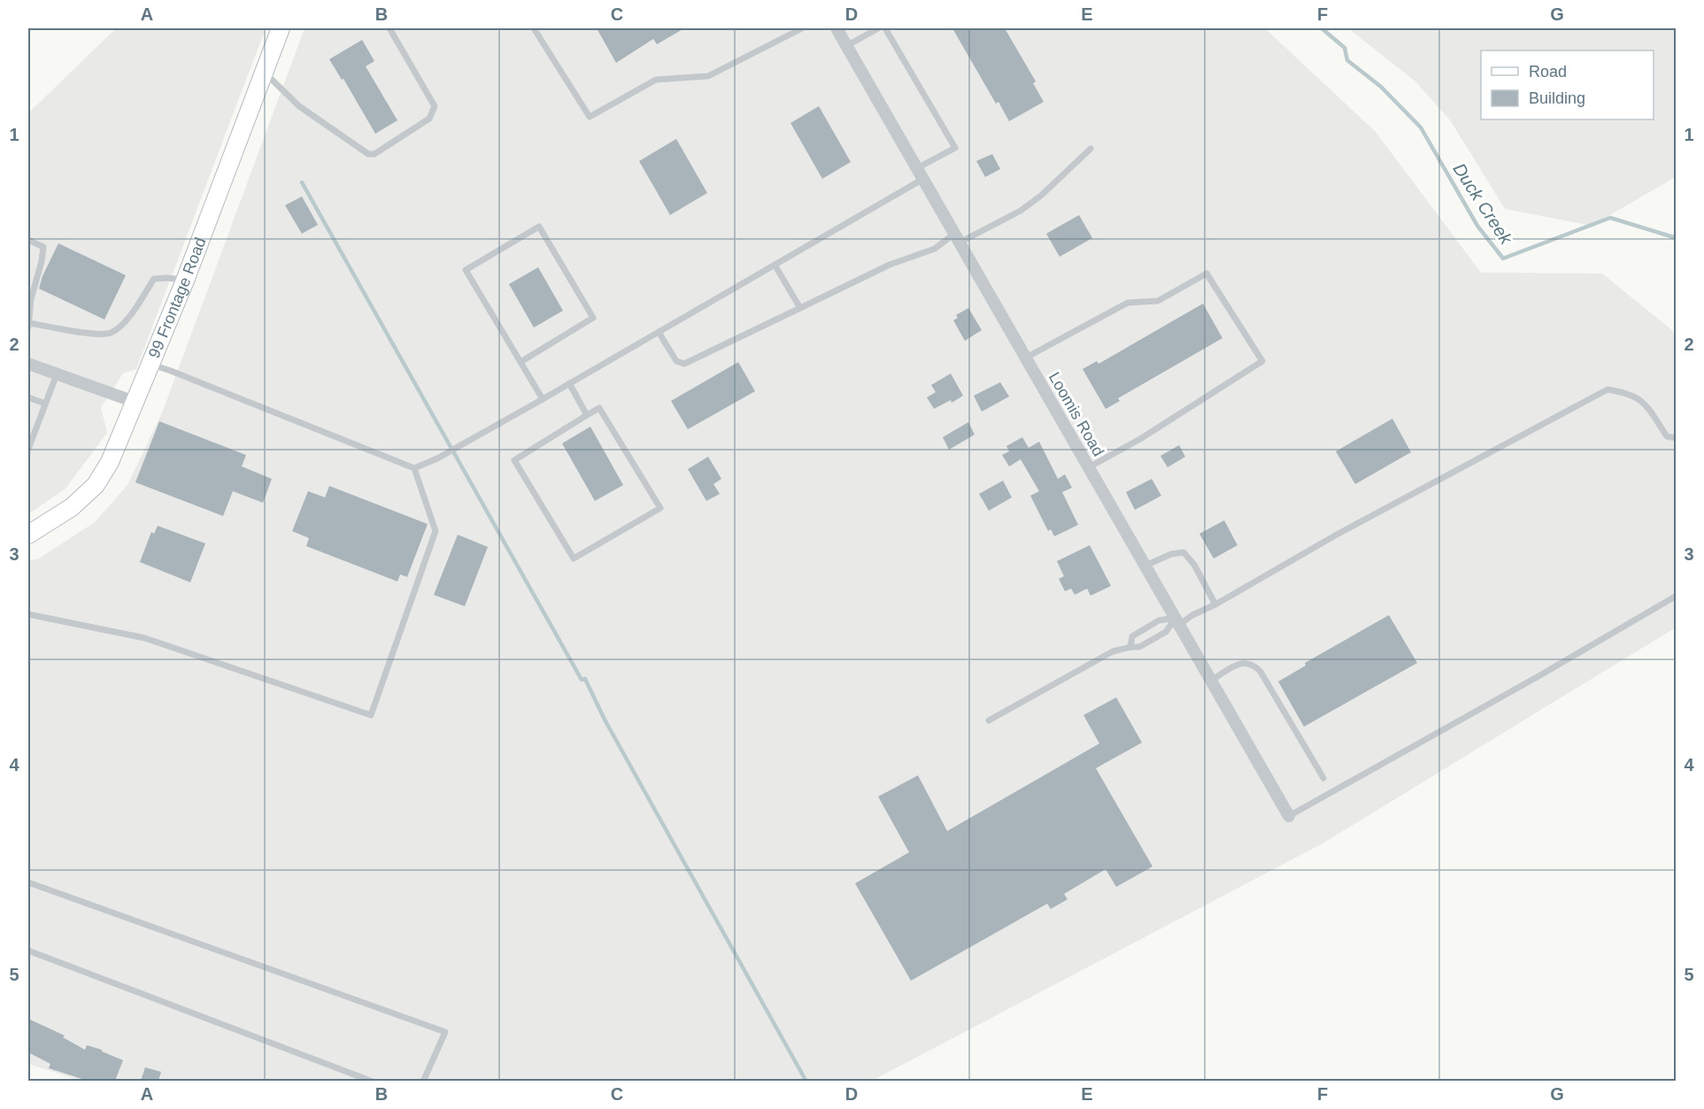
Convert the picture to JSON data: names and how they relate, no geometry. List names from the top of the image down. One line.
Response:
{"streets":{"street":["99 Frontage Road","Loomis Road"]},"water":["Duck Creek"],"legend":["Road","Building"],"grid":{"columns":["A","B","C","D","E","F","G"],"rows":["1","2","3","4","5"]}}
